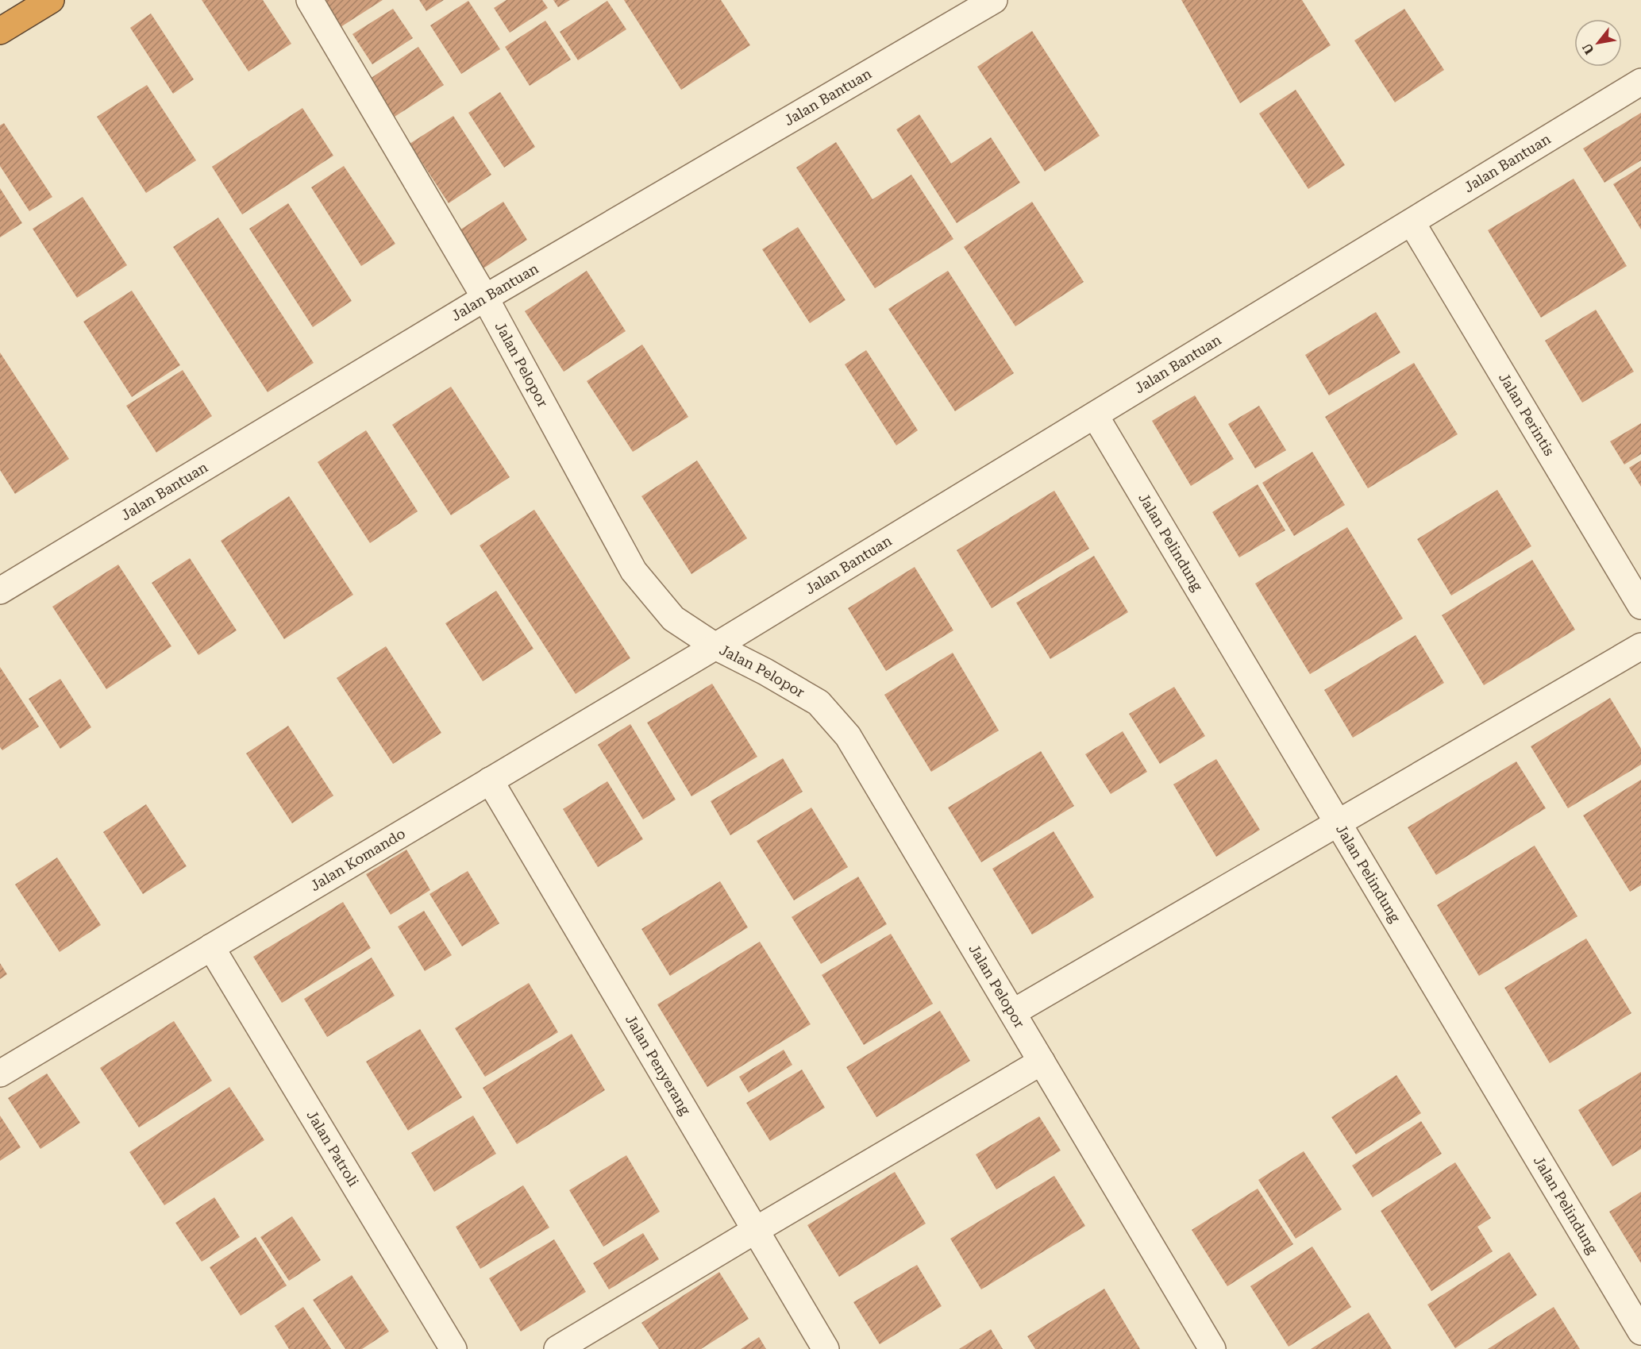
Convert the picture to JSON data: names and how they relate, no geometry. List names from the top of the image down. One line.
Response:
{"streets":{"street":["Jalan Bantuan","Jalan Pelopor","Jalan Perintis","Jalan Pelindung","Jalan Komando","Jalan Penyerang","Jalan Patroli"]},"crossings":[["Jalan Bantuan","Jalan Pelopor"],["Jalan Bantuan","Jalan Perintis"],["Jalan Bantuan","Jalan Pelindung"],["Jalan Bantuan","Jalan Komando"],["Jalan Pelopor","Jalan Komando"],["Jalan Komando","Jalan Penyerang"],["Jalan Komando","Jalan Patroli"]],"north":"bottom left"}
